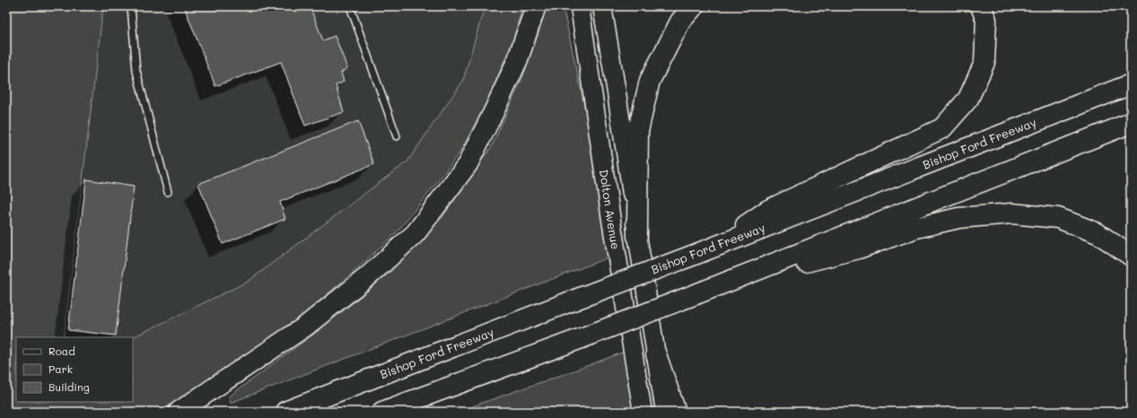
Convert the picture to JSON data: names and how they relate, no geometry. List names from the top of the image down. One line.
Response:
{"streets":{"highway":["Bishop Ford Freeway"],"street":["Dolton Avenue"]},"legend":["Road","Park","Building"]}
